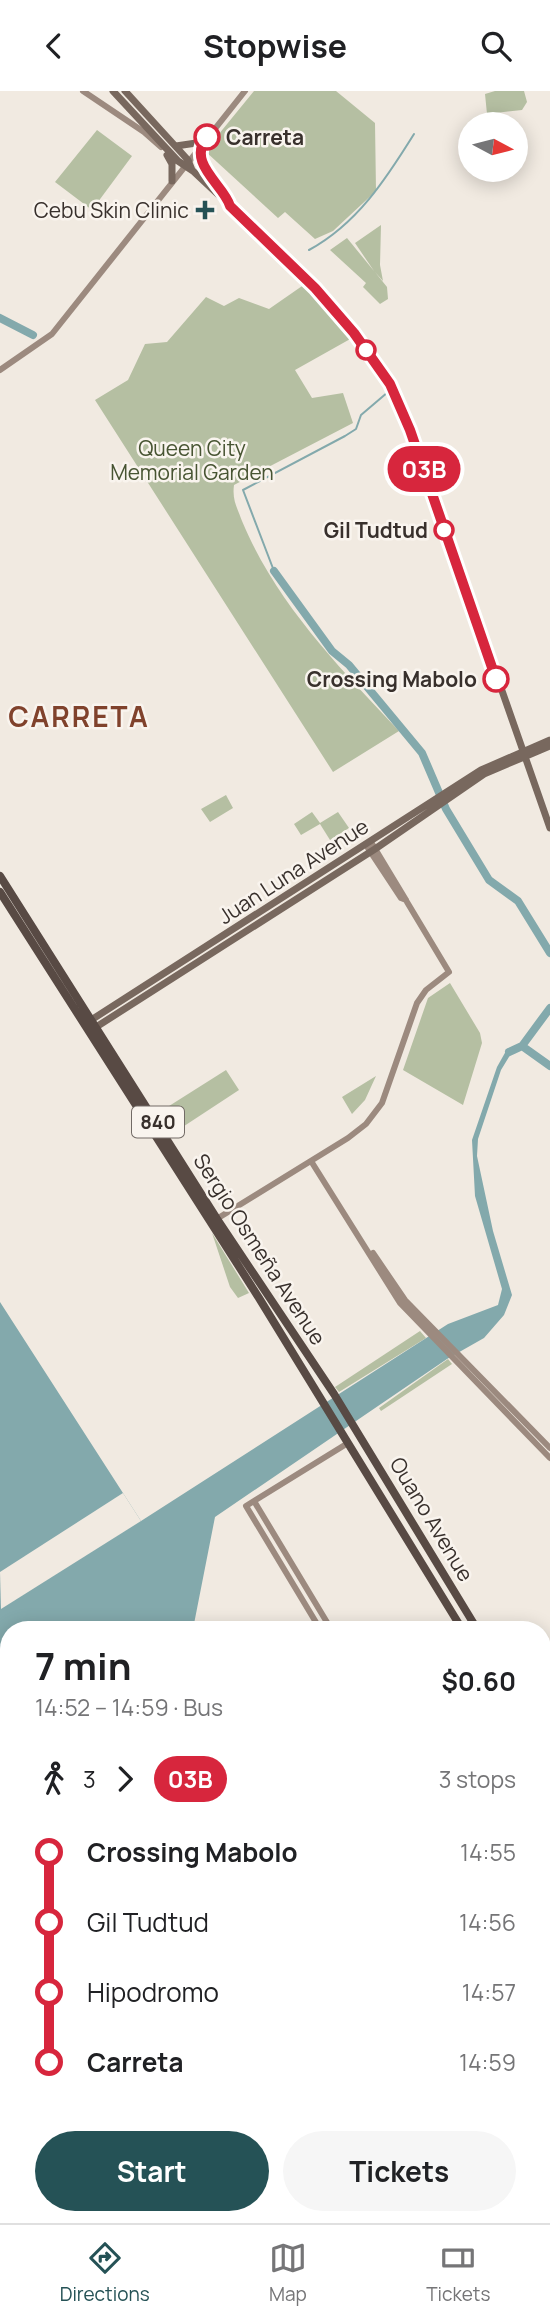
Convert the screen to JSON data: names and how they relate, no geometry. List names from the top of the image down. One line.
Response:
{"streets":{"highway":["840","Sergio Osmeña Avenue","Ouano Avenue"],"main road":["Juan Luna Avenue"]},"crossings":[["Juan Luna Avenue","Sergio Osmeña Avenue"],["Sergio Osmeña Avenue","Ouano Avenue"]],"districts":["CARRETA"],"parks":["Queen City Memorial Garden"],"places":{"other":["Carreta","Gil Tudtud","Crossing Mabolo"],"health":["Cebu Skin Clinic"]},"lines":["bus line 03B"],"north":"right","page":{"header":"Stopwise","on_map":"03B","heading":["7 min","14:52 – 14:59 · Bus","$0.60"],"legs":["3","03B","3 stops"],"list":[{"name":"Crossing Mabolo","value":"14:55"},{"name":"Gil Tudtud","value":"14:56"},{"name":"Hipodromo","value":"14:57"},{"name":"Carreta","value":"14:59"}],"buttons":["Start","Tickets"],"tabs":["Directions","Map","Tickets"]}}
